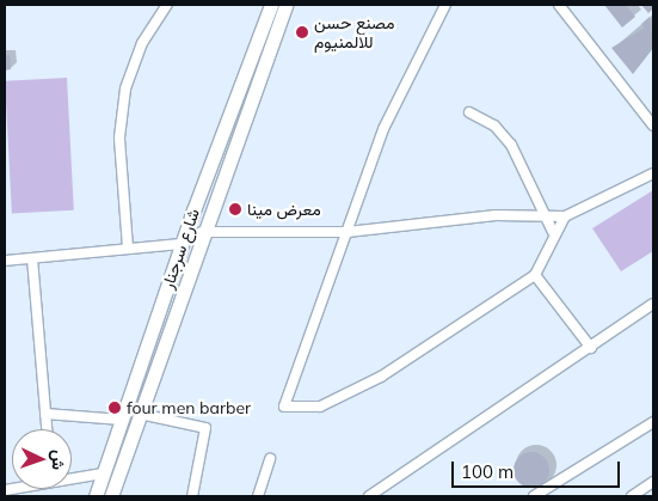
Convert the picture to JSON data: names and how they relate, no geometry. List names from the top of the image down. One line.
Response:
{"streets":{"street":["شارع سرجنار"]},"places":["مصنع حسن للالمنيوم","معرض مينا","four men barber"],"scale_bar":"100 m","north":"right"}
